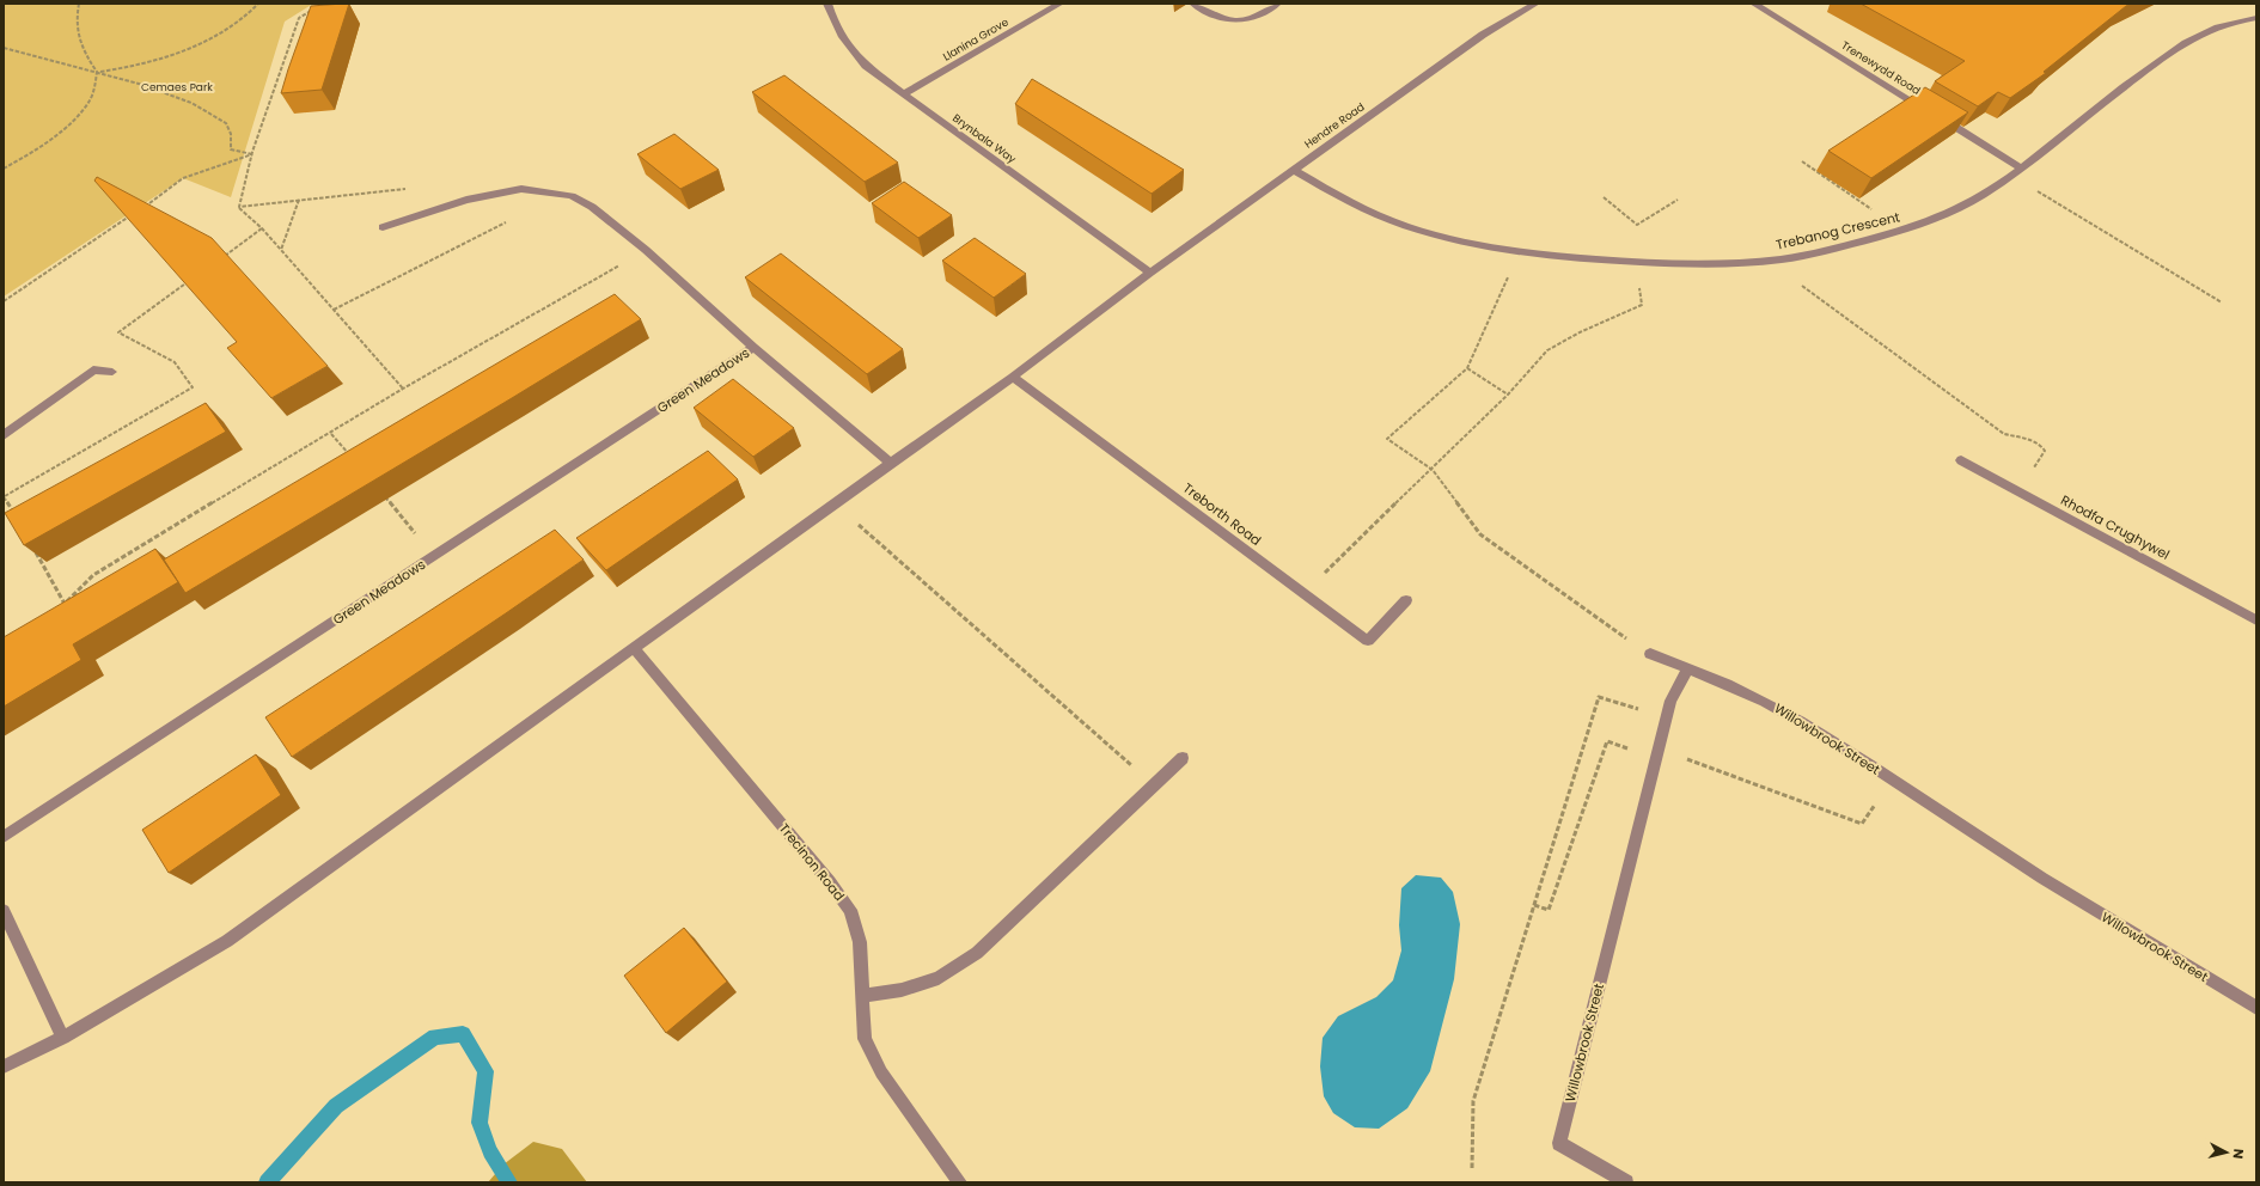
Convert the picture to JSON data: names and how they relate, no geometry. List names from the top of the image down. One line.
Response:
{"streets":{"street":["Llanina Grove","Trenewydd Road","Hendre Road","Brynbala Way","Trebanog Crescent","Green Meadows","Treborth Road","Rhodfa Crughywel","Willowbrook Street","Trecinon Road"]},"crossings":[["Llanina Grove","Brynbala Way"],["Trenewydd Road","Trebanog Crescent"],["Hendre Road","Brynbala Way"],["Hendre Road","Trebanog Crescent"],["Hendre Road","Green Meadows"],["Hendre Road","Treborth Road"],["Hendre Road","Trecinon Road"]],"parks":["Cemaes Park"],"north":"right"}
